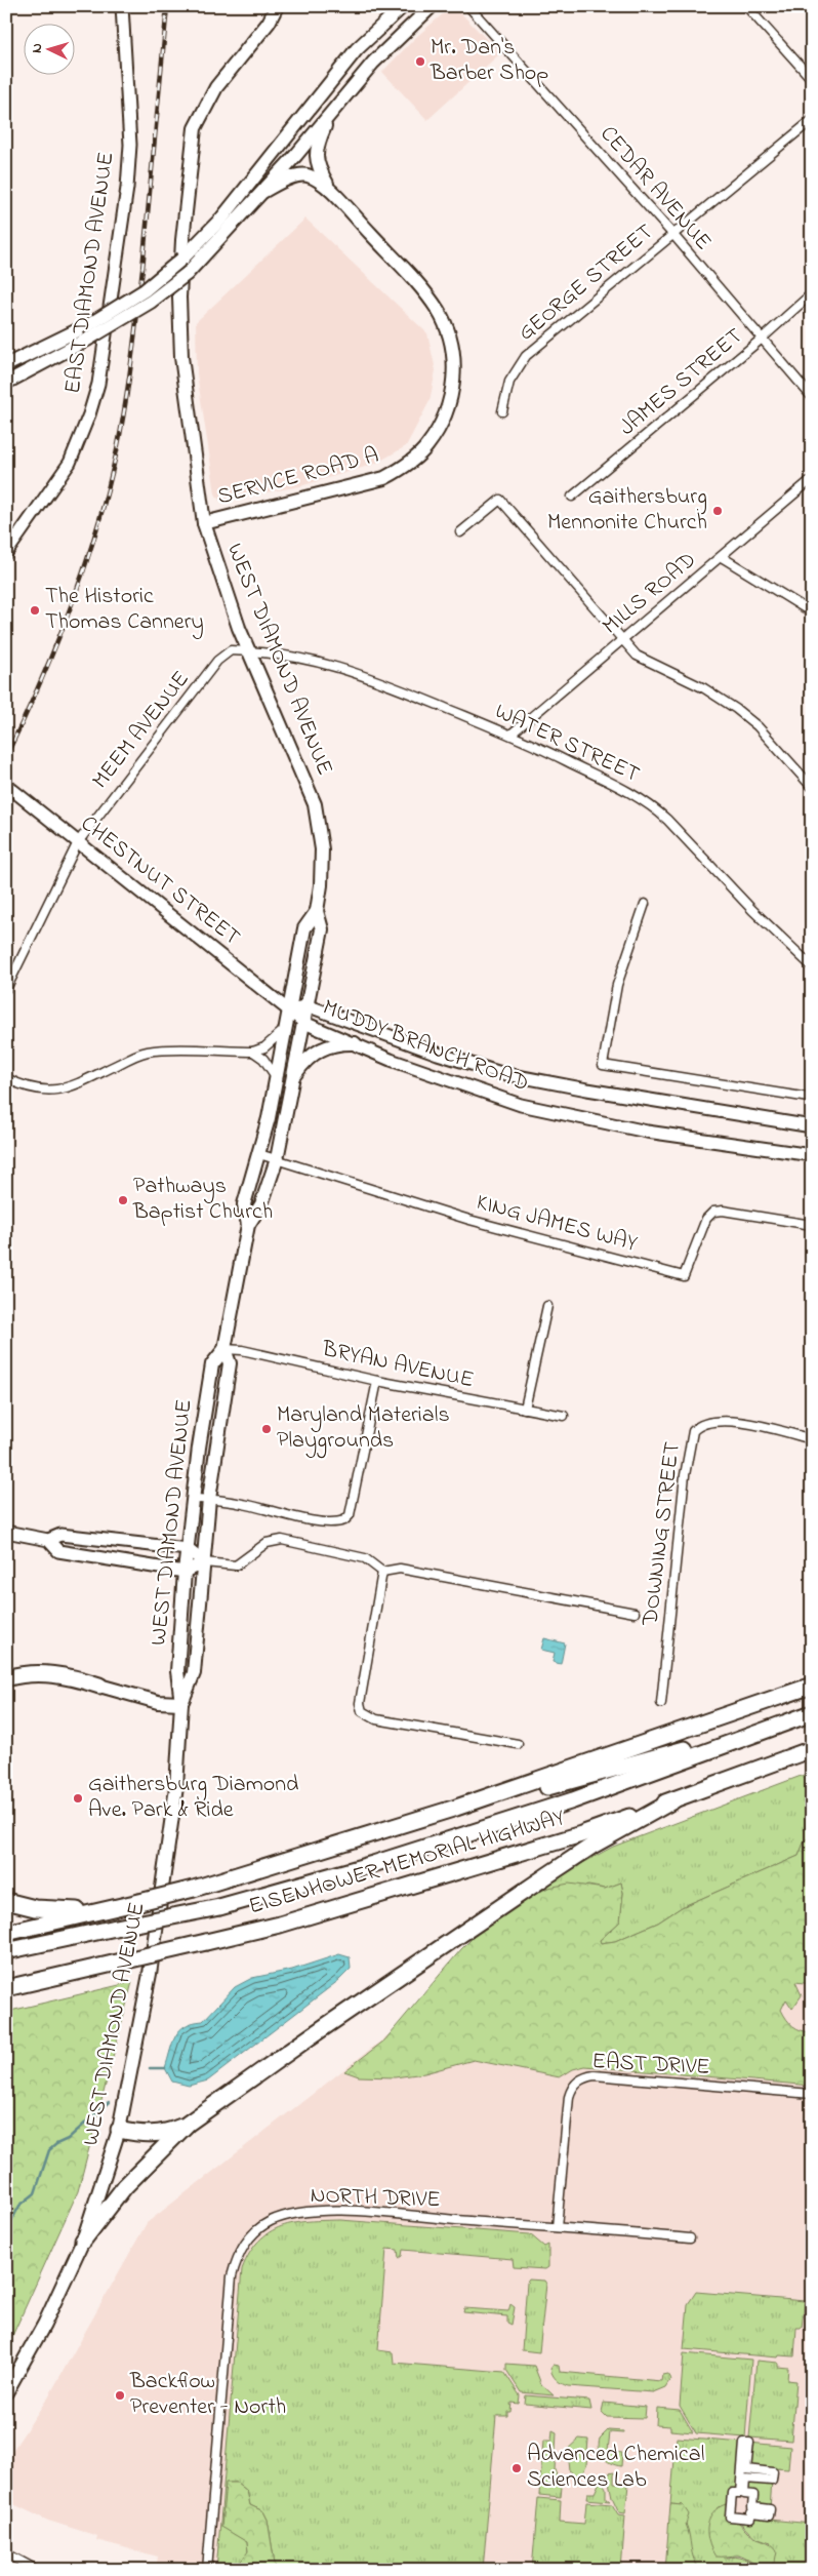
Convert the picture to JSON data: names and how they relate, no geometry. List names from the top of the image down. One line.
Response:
{"streets":{"highway":["EISENHOWER MEMORIAL HIGHWAY"],"main road":["SERVICE ROAD A","WEST DIAMOND AVENUE"],"street":["CEDAR AVENUE","EAST DIAMOND AVENUE","GEORGE STREET","JAMES STREET","MILLS ROAD","MEEM AVENUE","WATER STREET","CHESTNUT STREET","MUDDY BRANCH ROAD","KING JAMES WAY","BRYAN AVENUE","DOWNING STREET","EAST DRIVE","NORTH DRIVE"]},"crossings":[["CEDAR AVENUE","GEORGE STREET"],["CEDAR AVENUE","JAMES STREET"],["SERVICE ROAD A","WEST DIAMOND AVENUE"],["MILLS ROAD","WATER STREET"],["WEST DIAMOND AVENUE","MEEM AVENUE"],["WEST DIAMOND AVENUE","WATER STREET"],["WEST DIAMOND AVENUE","CHESTNUT STREET"],["WEST DIAMOND AVENUE","MUDDY BRANCH ROAD"],["WEST DIAMOND AVENUE","KING JAMES WAY"],["WEST DIAMOND AVENUE","BRYAN AVENUE"],["MEEM AVENUE","WATER STREET"],["MEEM AVENUE","CHESTNUT STREET"],["CHESTNUT STREET","MUDDY BRANCH ROAD"],["EAST DRIVE","NORTH DRIVE"]],"places":["Mr. Dan's Barber Shop","Gaithersburg Mennonite Church","The Historic Thomas Cannery","Pathways Baptist Church","Maryland Materials Playgrounds","Gaithersburg Diamond Ave. Park & Ride","Backflow Preventer - North","Advanced Chemical Sciences Lab"],"north":"left"}
